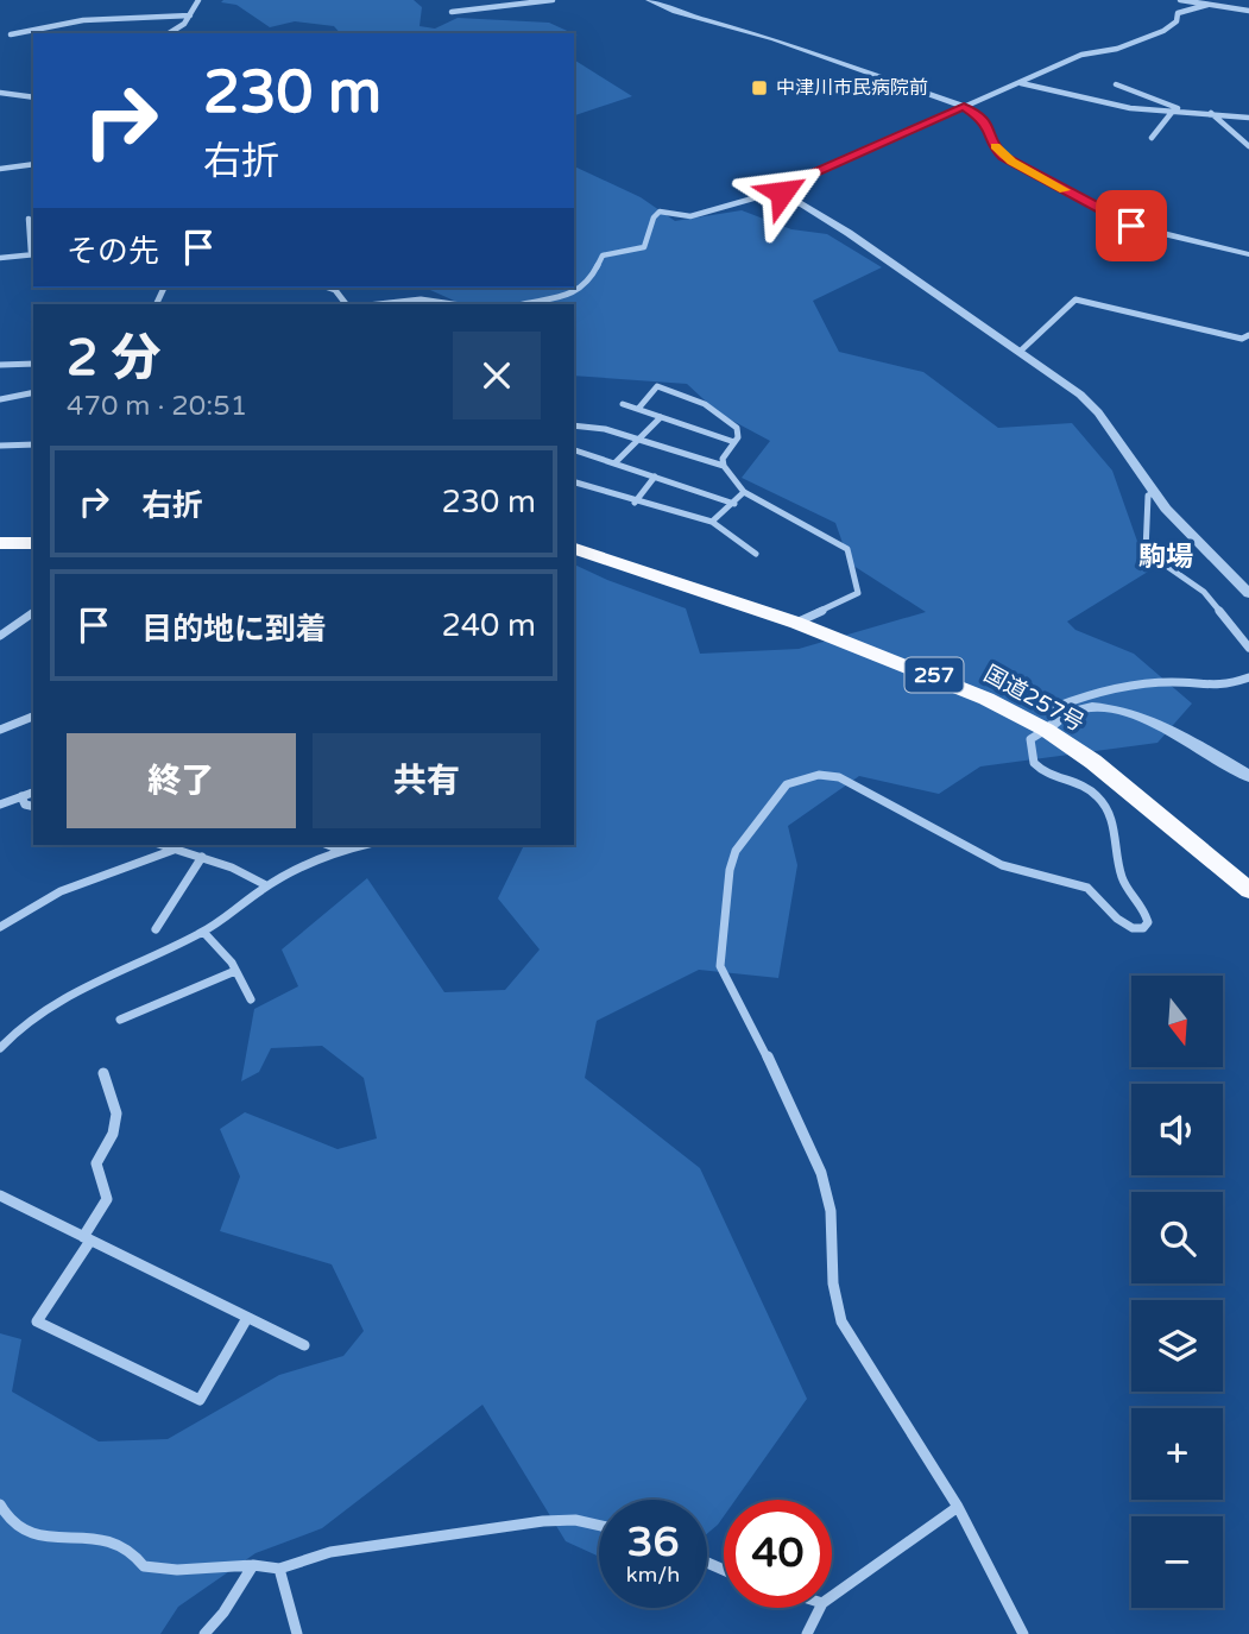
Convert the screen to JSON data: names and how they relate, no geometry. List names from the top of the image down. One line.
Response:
{"streets":{"highway":["257","国道257号"]},"districts":["駒場"],"places":{"transit":["中津川市民病院前"]},"north":"bottom","page":{"turn":["230 m","右折"],"then":"その先","heading":["2 分","470 m · 20:51"],"list":[{"name":"右折","value":"230 m"},{"name":"目的地に到着","value":"240 m"}],"buttons":["終了","共有"],"map_buttons":["+","−"],"speed":"36 km/h","limit":"40"}}
